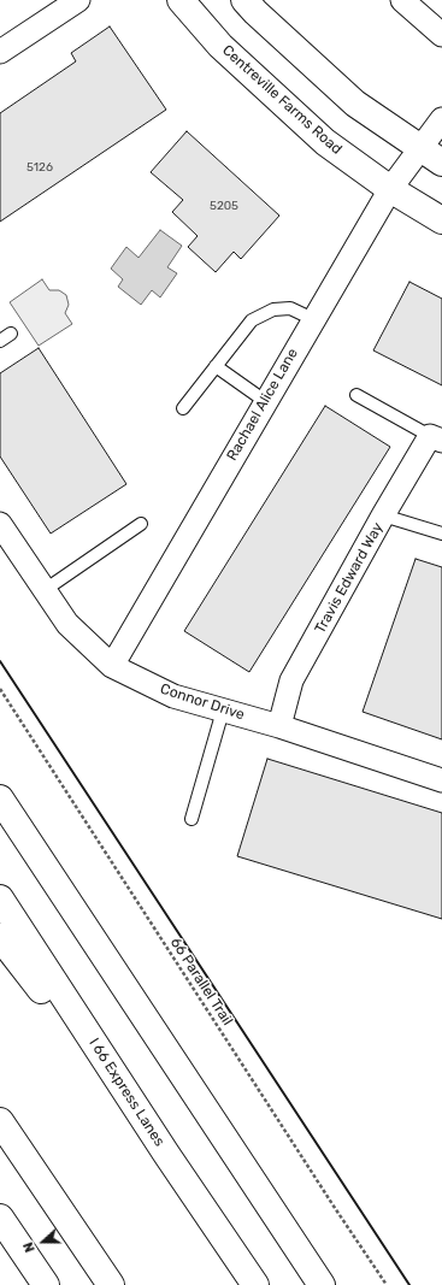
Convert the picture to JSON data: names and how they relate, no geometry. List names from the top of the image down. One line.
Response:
{"streets":{"main road":["Centreville Farms Road","I 66 Express Lanes"],"street":["Rachael Alice Lane","Travis Edward Way","Connor Drive"],"path":["66 Parallel Trail"]},"crossings":[["Centreville Farms Road","Rachael Alice Lane"],["Rachael Alice Lane","Connor Drive"],["Travis Edward Way","Connor Drive"]],"house_numbers":["5126","5205"],"north":"left"}
